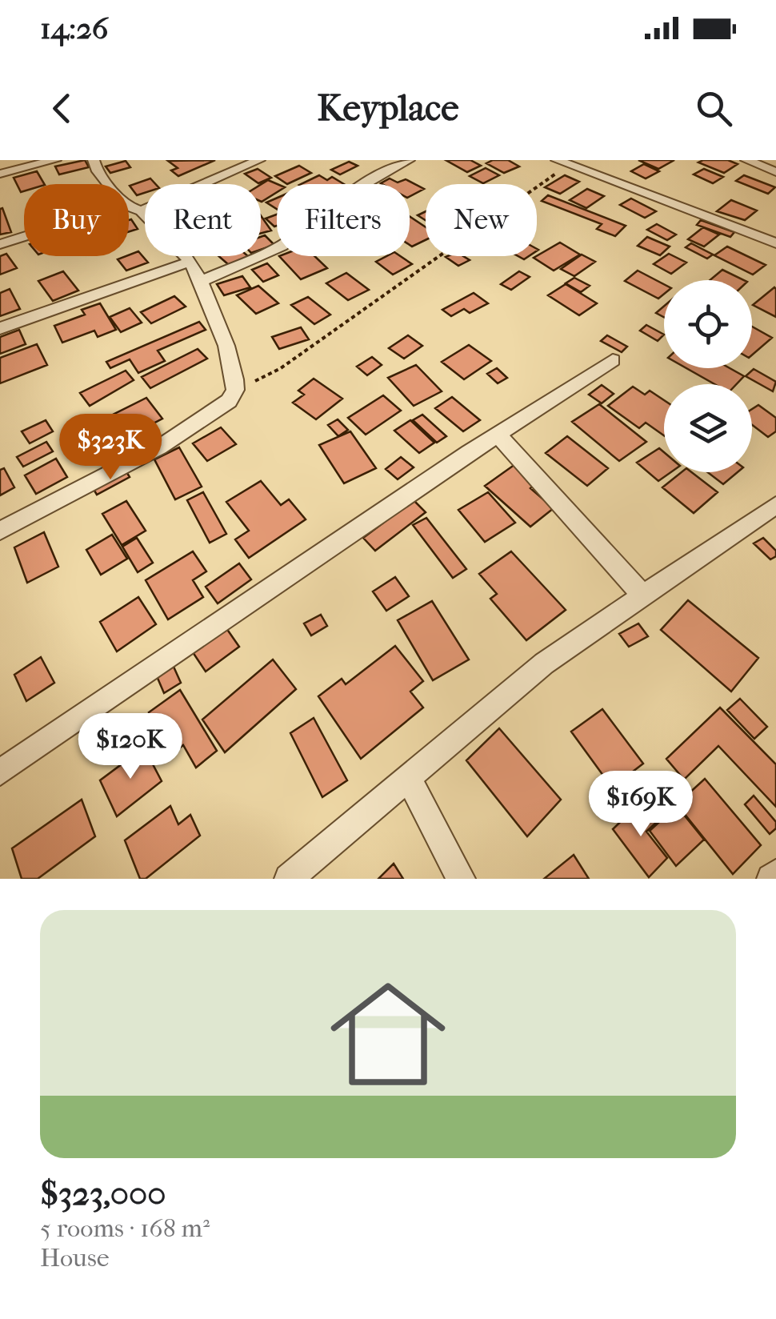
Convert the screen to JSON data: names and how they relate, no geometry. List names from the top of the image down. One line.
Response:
{"page":{"status":"14:26","header":"Keyplace","chip":["Buy","Rent","Filters","New"],"price":["$323K","$120K","$169K"],"list":[{"name":"$323,000","note":"5 rooms · 168 m² · House"}]}}
